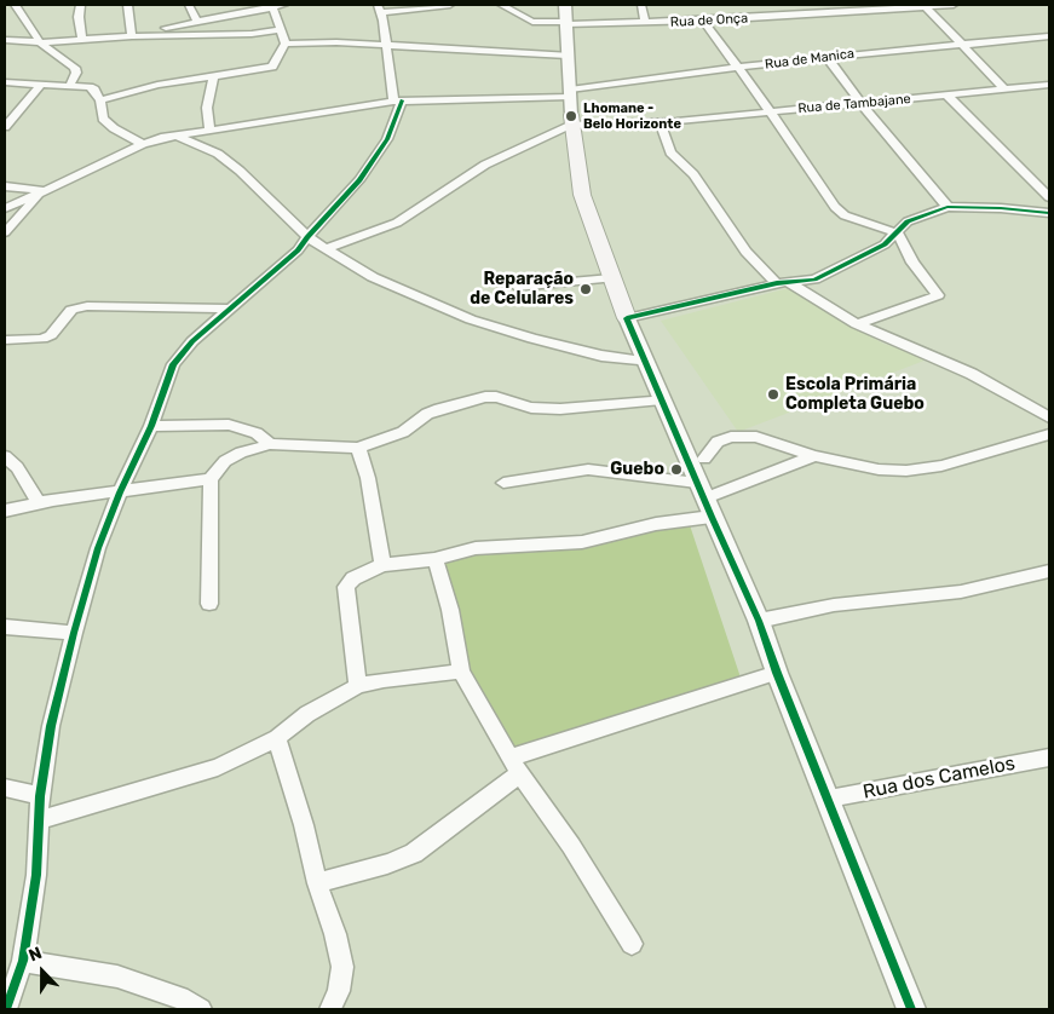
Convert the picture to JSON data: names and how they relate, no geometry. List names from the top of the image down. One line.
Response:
{"streets":{"street":["Rua de Onça","Rua de Manica","Rua de Tambajane","Rua dos Camelos"]},"places":["Lhomane - Belo Horizonte","Reparação de Celulares","Escola Primária Completa Guebo","Guebo"],"north":"top"}
